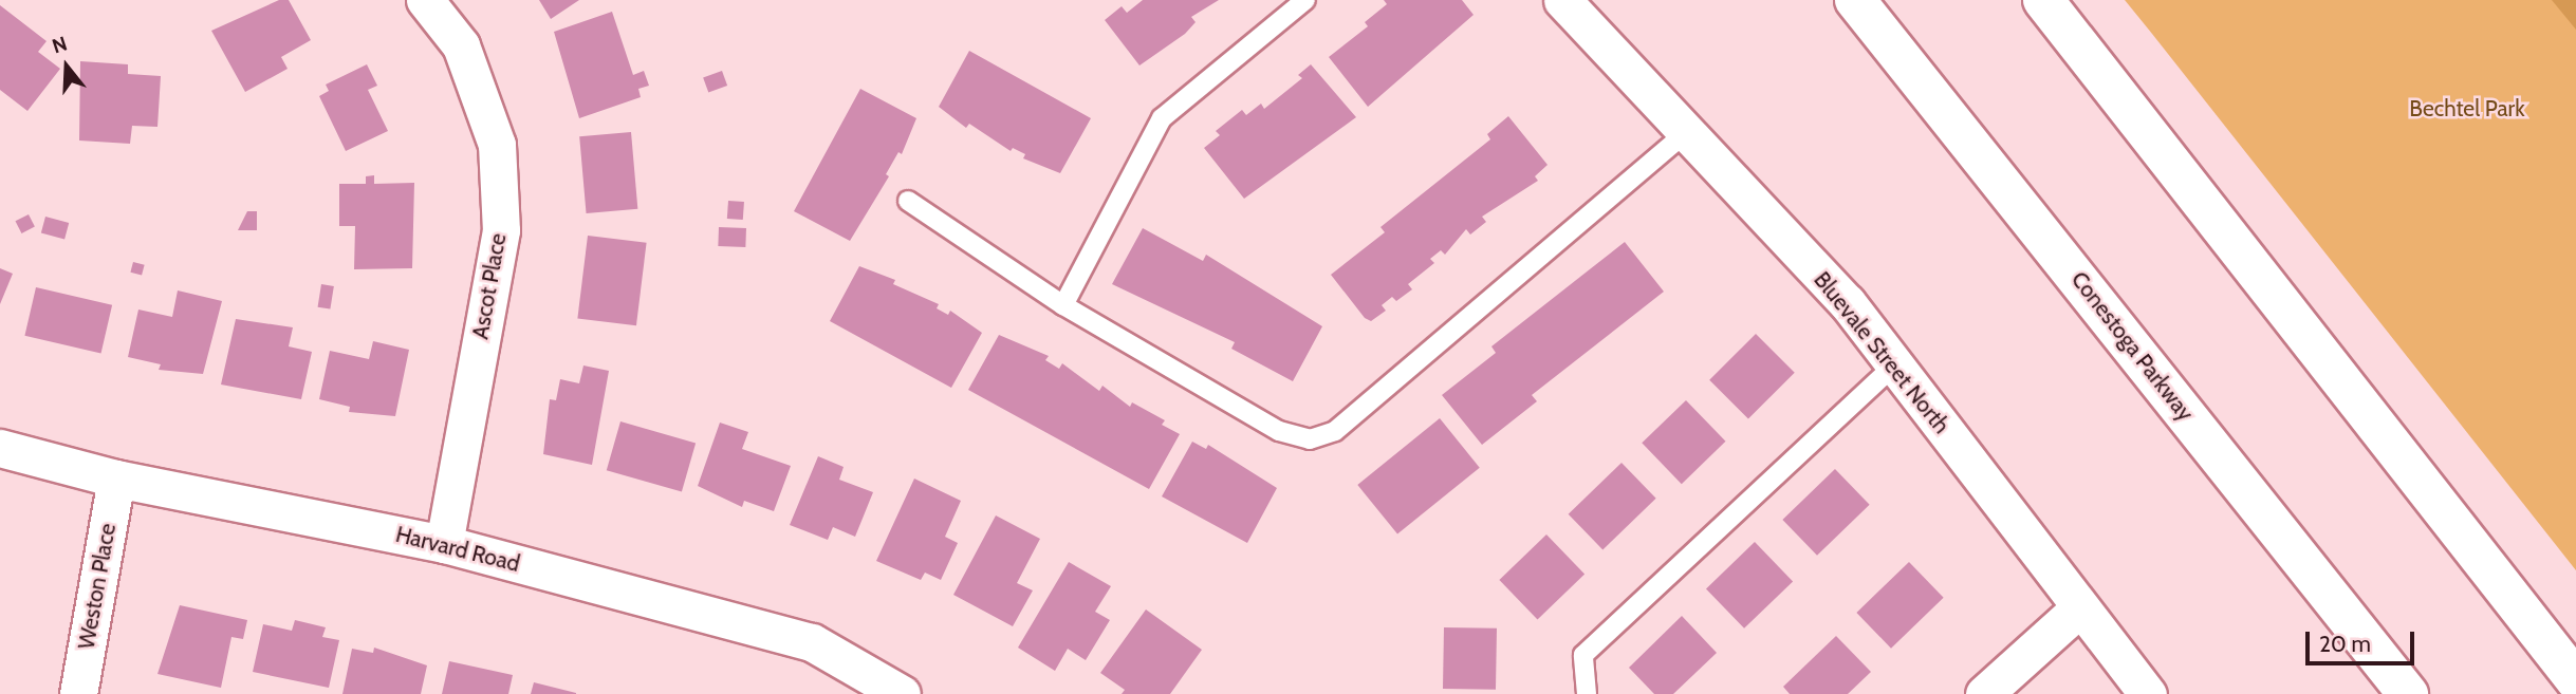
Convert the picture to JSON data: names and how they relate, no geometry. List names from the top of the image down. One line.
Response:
{"streets":{"highway":["Conestoga Parkway"],"street":["Ascot Place","Bluevale Street North","Harvard Road","Weston Place"]},"crossings":[["Ascot Place","Harvard Road"],["Harvard Road","Weston Place"]],"parks":["Bechtel Park"],"scale_bar":"20 m","north":"top"}
